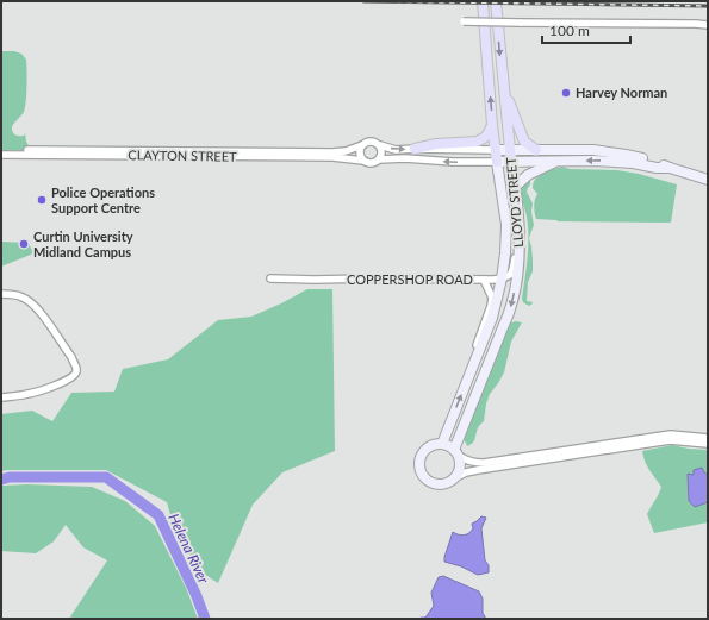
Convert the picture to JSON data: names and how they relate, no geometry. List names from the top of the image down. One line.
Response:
{"streets":{"main road":["LLOYD STREET"],"street":["CLAYTON STREET","COPPERSHOP ROAD"]},"crossings":[["LLOYD STREET","COPPERSHOP ROAD"]],"water":["Helena River"],"places":["Harvey Norman","Police Operations Support Centre","Curtin University Midland Campus"],"scale_bar":"100 m"}
